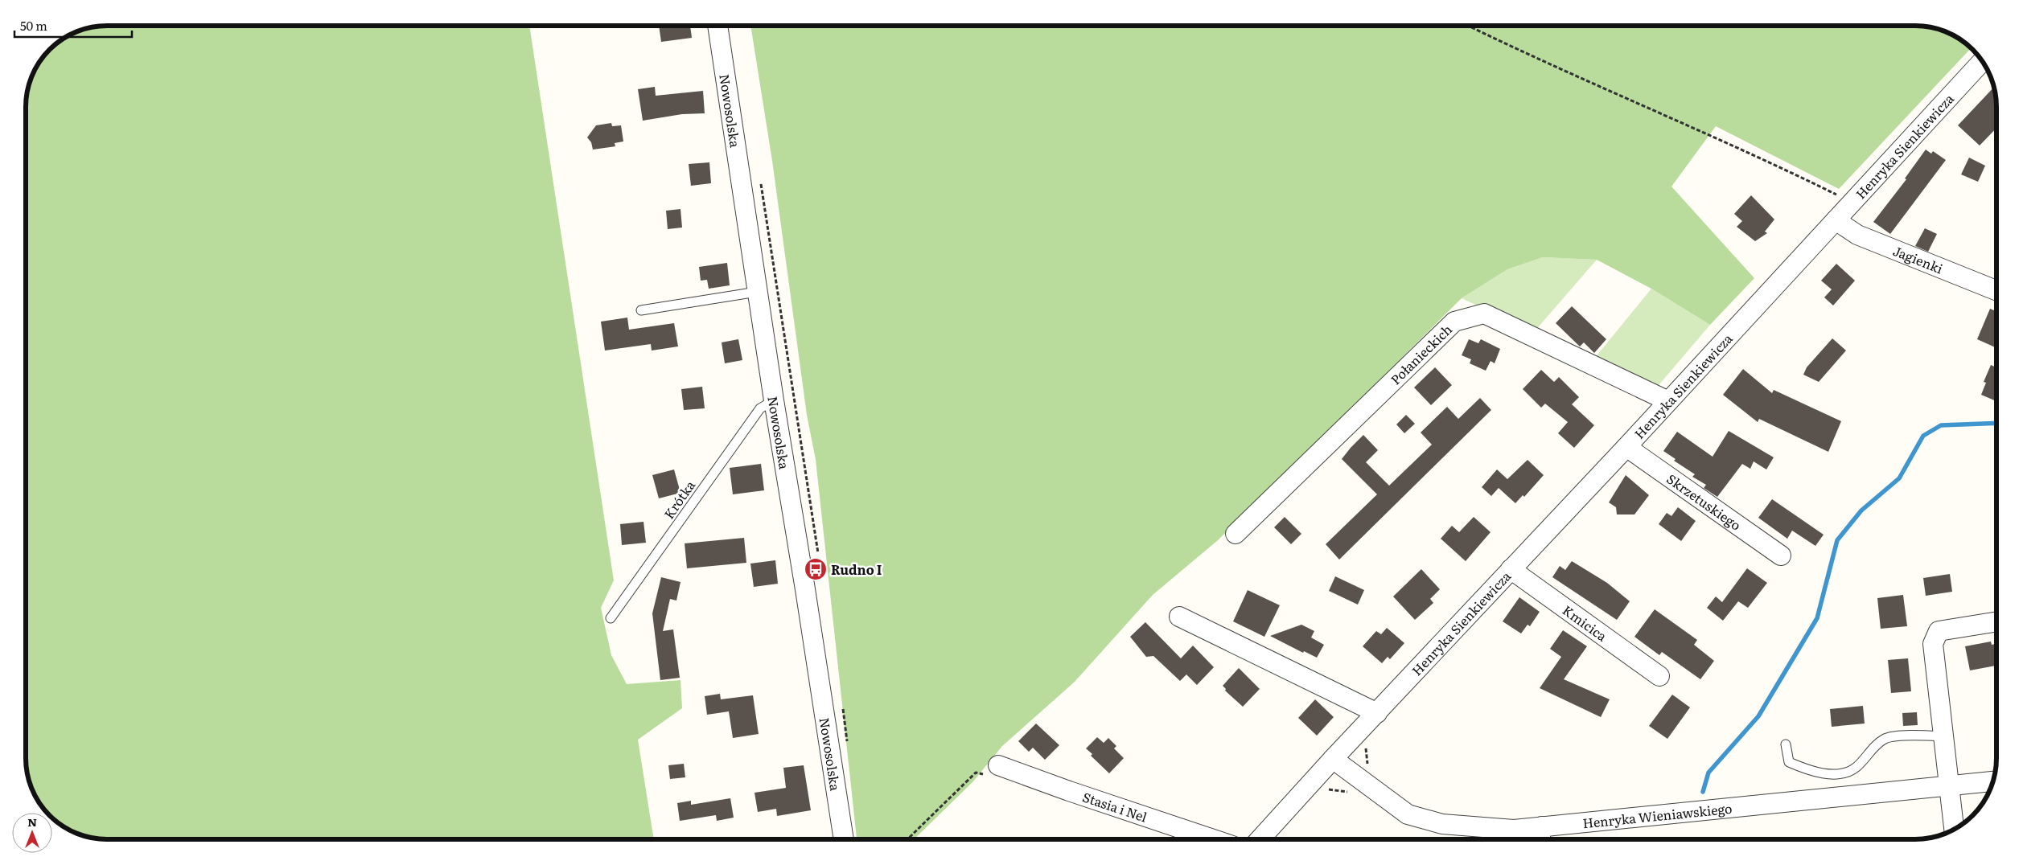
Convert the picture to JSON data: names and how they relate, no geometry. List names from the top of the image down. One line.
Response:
{"streets":{"street":["Nowosolska","Henryka Sienkiewicza","Jagienki","Połanieckich","Skrzetuskiego","Kmicica","Stasia i Nel","Henryka Wieniawskiego"],"lane":["Krótka"]},"crossings":[["Nowosolska","Krótka"],["Henryka Sienkiewicza","Jagienki"],["Henryka Sienkiewicza","Połanieckich"],["Henryka Sienkiewicza","Skrzetuskiego"],["Henryka Sienkiewicza","Kmicica"],["Henryka Sienkiewicza","Henryka Wieniawskiego"]],"places":{"bus stop":["Rudno I"]},"scale_bar":"50 m","north":"top"}
